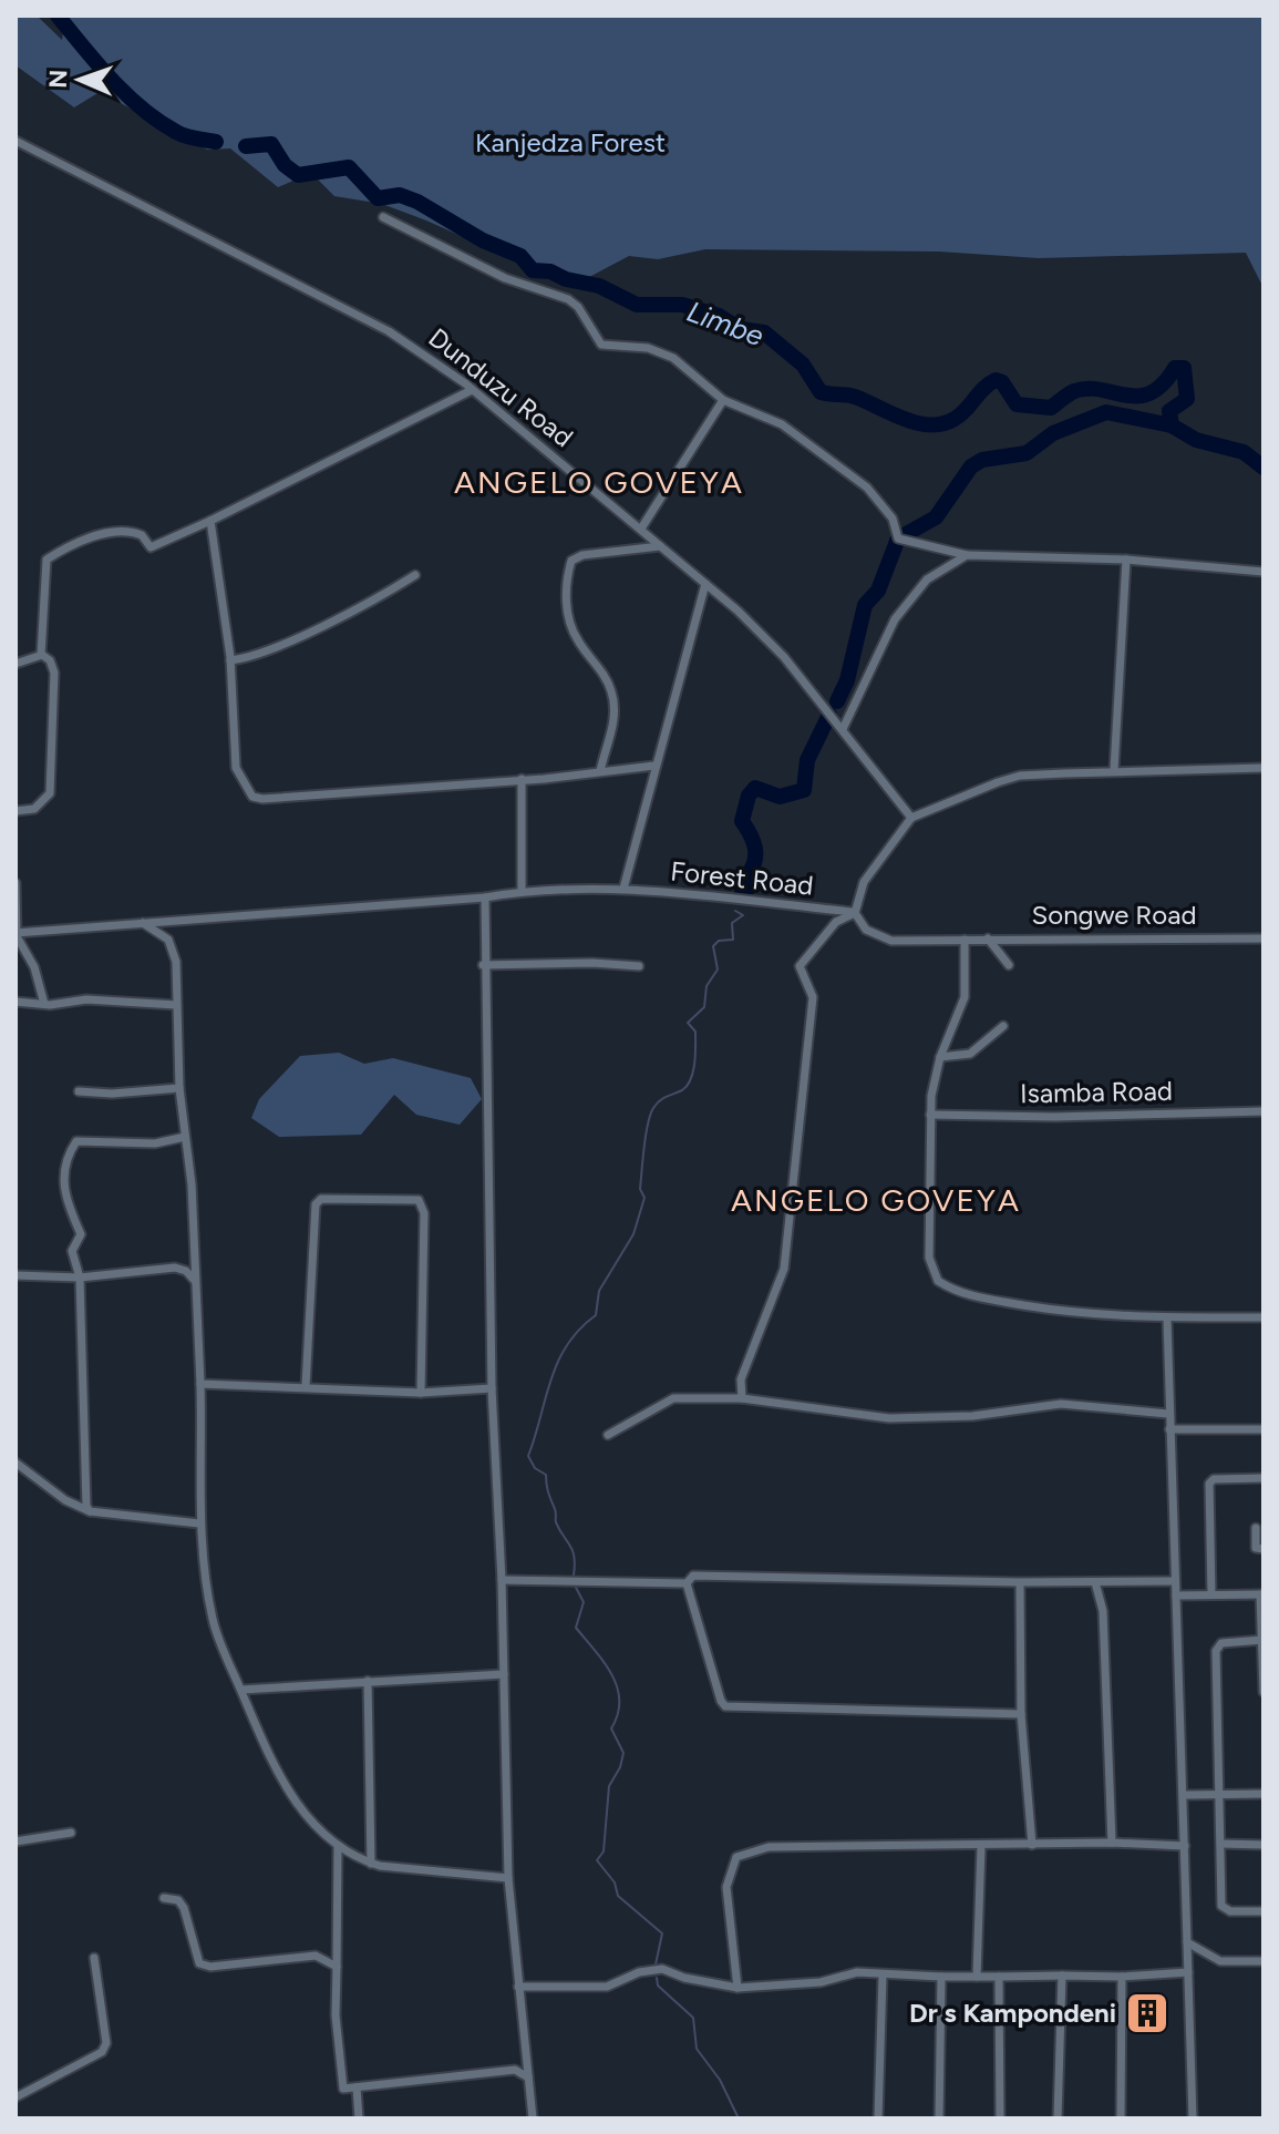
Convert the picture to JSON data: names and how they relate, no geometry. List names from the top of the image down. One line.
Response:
{"streets":{"street":["Dunduzu Road","Forest Road","Songwe Road","Isamba Road"]},"crossings":[["Forest Road","Songwe Road"]],"districts":["ANGELO GOVEYA","ANGELO GOVEYA"],"water":["Limbe"],"parks":["Kanjedza Forest"],"places":{"building":["Dr s Kampondeni"]},"north":"left"}
